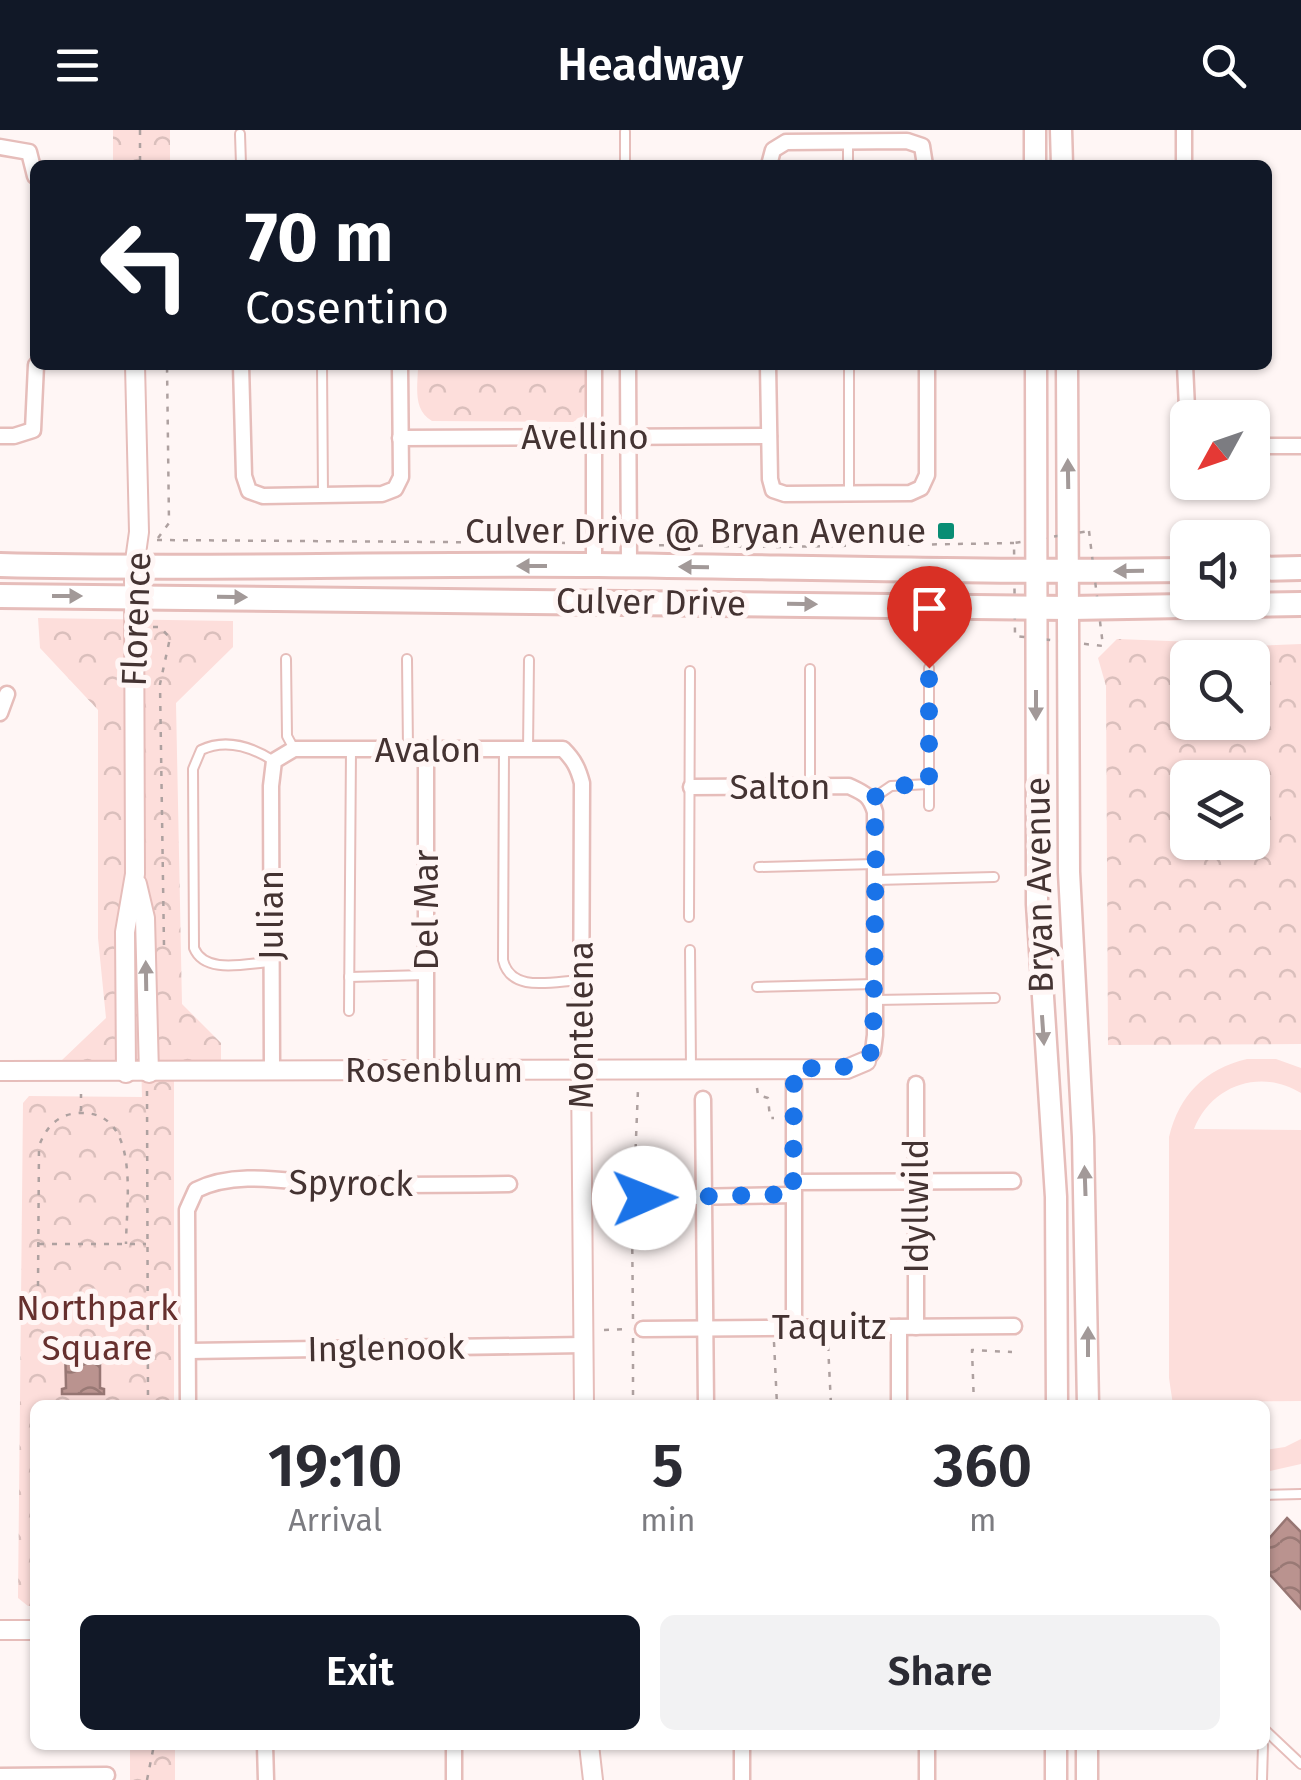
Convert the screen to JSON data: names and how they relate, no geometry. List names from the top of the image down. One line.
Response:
{"streets":{"main road":["Culver Drive","Bryan Avenue"],"street":["Avellino","Florence","Avalon","Salton","Del Mar","Julian","Montelena","Rosenblum","Spyrock","Idyllwild","Taquitz","Inglenook"]},"crossings":[["Culver Drive","Florence"],["Culver Drive","Bryan Avenue"],["Florence","Rosenblum"],["Avalon","Del Mar"],["Avalon","Montelena"],["Del Mar","Rosenblum"],["Julian","Rosenblum"],["Montelena","Rosenblum"],["Montelena","Inglenook"],["Spyrock","Inglenook"],["Idyllwild","Taquitz"]],"parks":["Northpark Square"],"places":{"transit":["Culver Drive @ Bryan Avenue"]},"north":"bottom left","page":{"header":"Headway","turn":["70 m","Cosentino"],"eta":["19:10","Arrival","5","min","360","m"],"buttons":["Exit","Share"]}}
